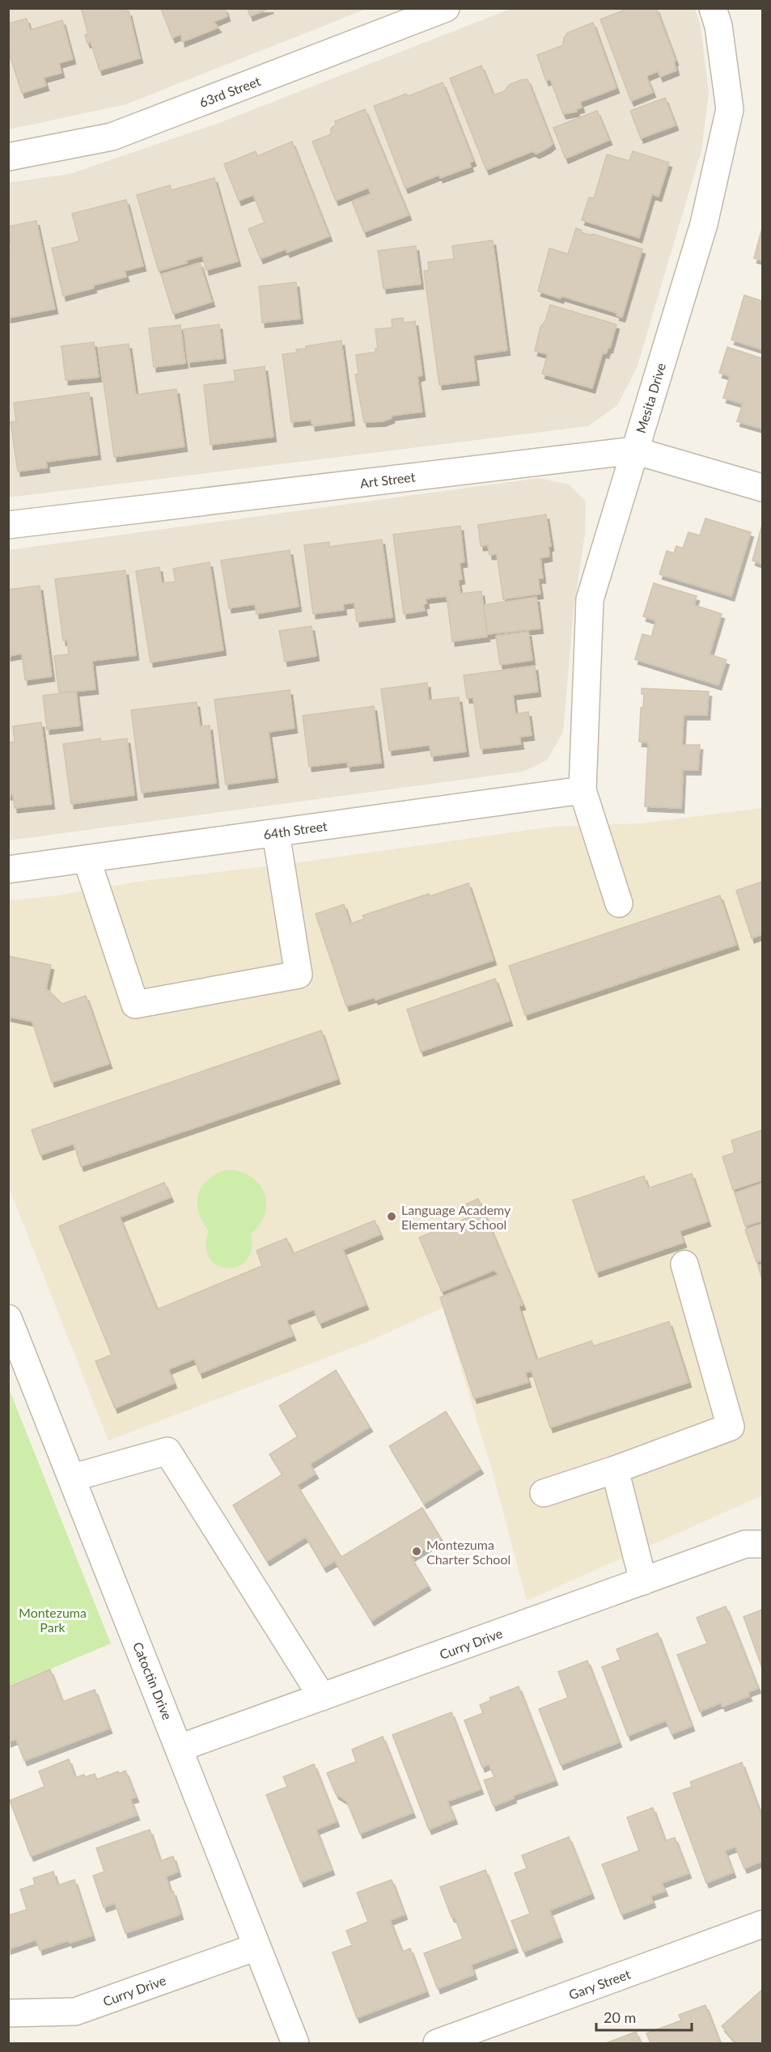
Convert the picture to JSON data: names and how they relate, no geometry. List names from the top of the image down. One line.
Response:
{"streets":{"street":["63rd Street","Mesita Drive","Art Street","64th Street","Curry Drive","Catoctin Drive","Gary Street"]},"crossings":[["Mesita Drive","Art Street"],["Mesita Drive","64th Street"],["Curry Drive","Catoctin Drive"]],"parks":["Montezuma Park"],"places":["Language Academy Elementary School","Montezuma Charter School"],"scale_bar":"20 m"}
